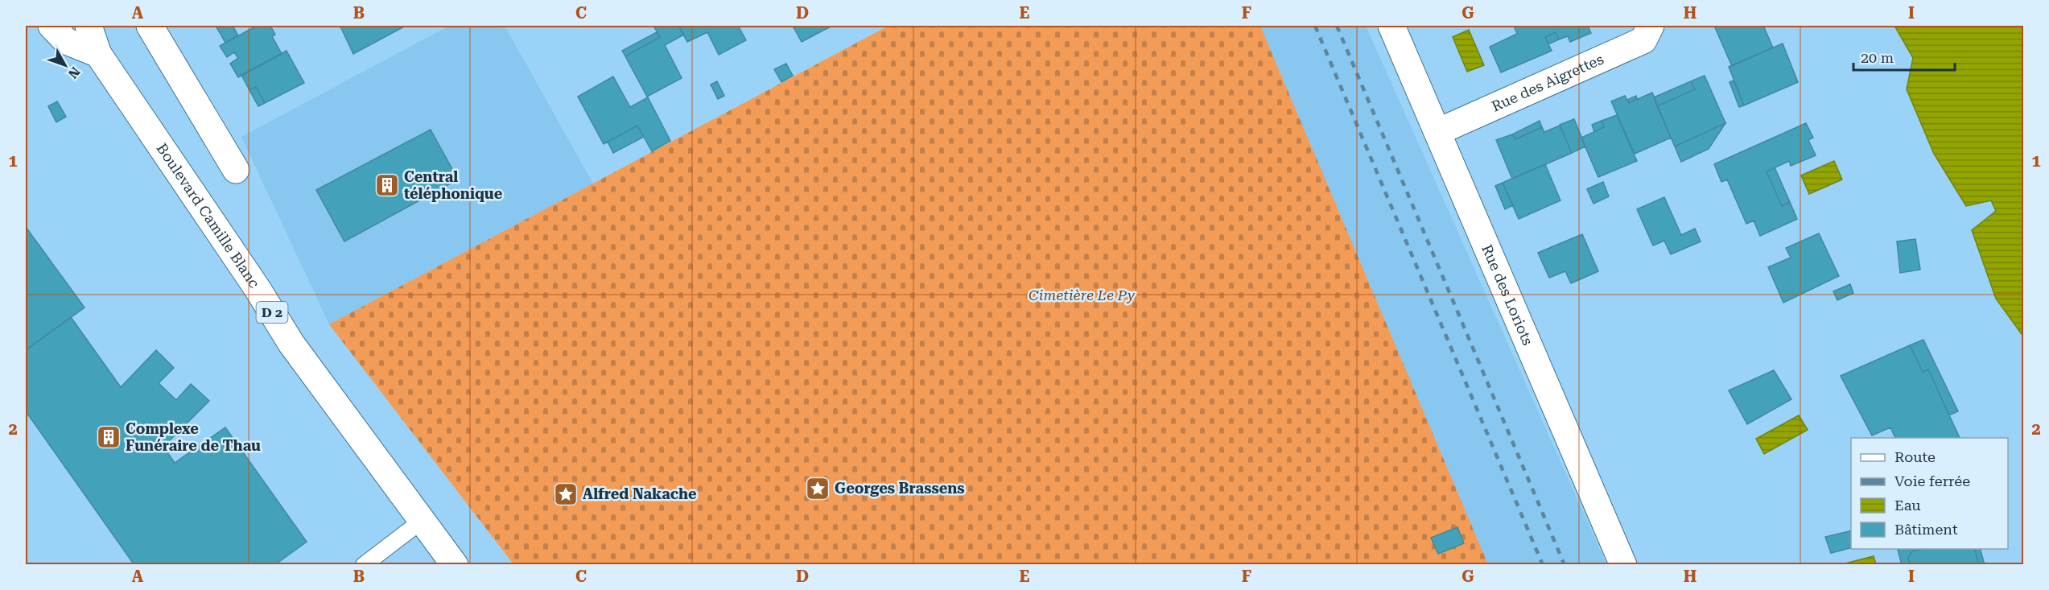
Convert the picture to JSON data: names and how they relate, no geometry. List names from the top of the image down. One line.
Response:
{"streets":{"street":["Rue des Aigrettes","Boulevard Camille Blanc","Rue des Loriots","D 2"]},"crossings":[["Rue des Aigrettes","Rue des Loriots"]],"parks":["Cimetière Le Py"],"places":{"building":["Central téléphonique","Complexe Funéraire de Thau"],"place":["Georges Brassens","Alfred Nakache"]},"legend":["Route","Voie ferrée","Eau","Bâtiment"],"scale_bar":"20 m","north":"bottom right","grid":{"columns":["A","B","C","D","E","F","G","H","I"],"rows":["1","2"]}}
